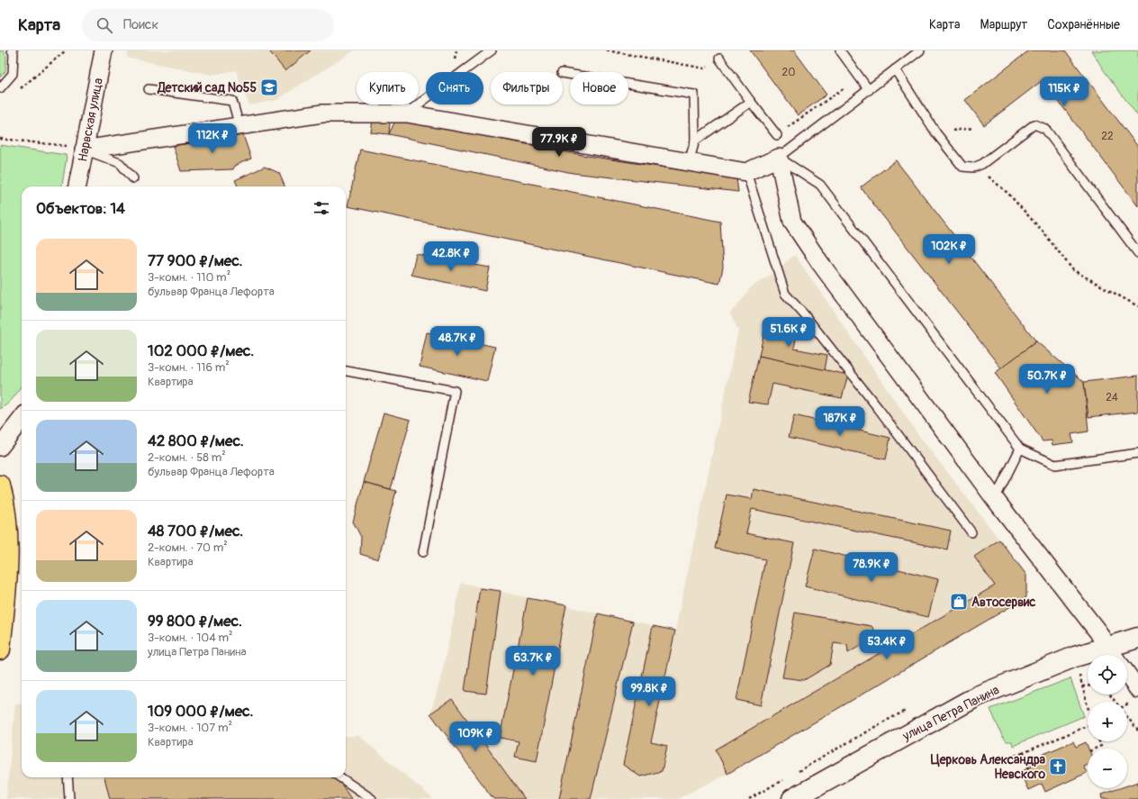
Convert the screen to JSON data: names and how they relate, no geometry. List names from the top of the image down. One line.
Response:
{"streets":{"main road":["улица Петра Панина"],"street":["Нарвская улица"]},"places":{"school or university":["Детский сад №55"],"shop":["Автосервис"],"church":["Церковь Александра Невского"]},"house_numbers":["20","22","24"],"page":{"header":"Карта","search":"Поиск","nav":["Карта","Маршрут","Сохранённые"],"chip":["Купить","Снять","Фильтры","Новое"],"price":["115K ₽","112K ₽","77.9K ₽","102K ₽","42.8K ₽","51.6K ₽","48.7K ₽","50.7K ₽","187K ₽","78.9K ₽","53.4K ₽","63.7K ₽","99.8K ₽","109K ₽"],"heading":"Объектов: 14","list":[{"name":"77 900 ₽/мес.","note":"3-комн. · 110 m² · бульвар Франца Лефорта"},{"name":"102 000 ₽/мес.","note":"3-комн. · 116 m² · Квартира"},{"name":"42 800 ₽/мес.","note":"2-комн. · 58 m² · бульвар Франца Лефорта"},{"name":"48 700 ₽/мес.","note":"2-комн. · 70 m² · Квартира"},{"name":"99 800 ₽/мес.","note":"3-комн. · 104 m² · улица Петра Панина"},{"name":"109 000 ₽/мес.","note":"3-комн. · 107 m² · Квартира"}],"map_buttons":["+","−"]}}
